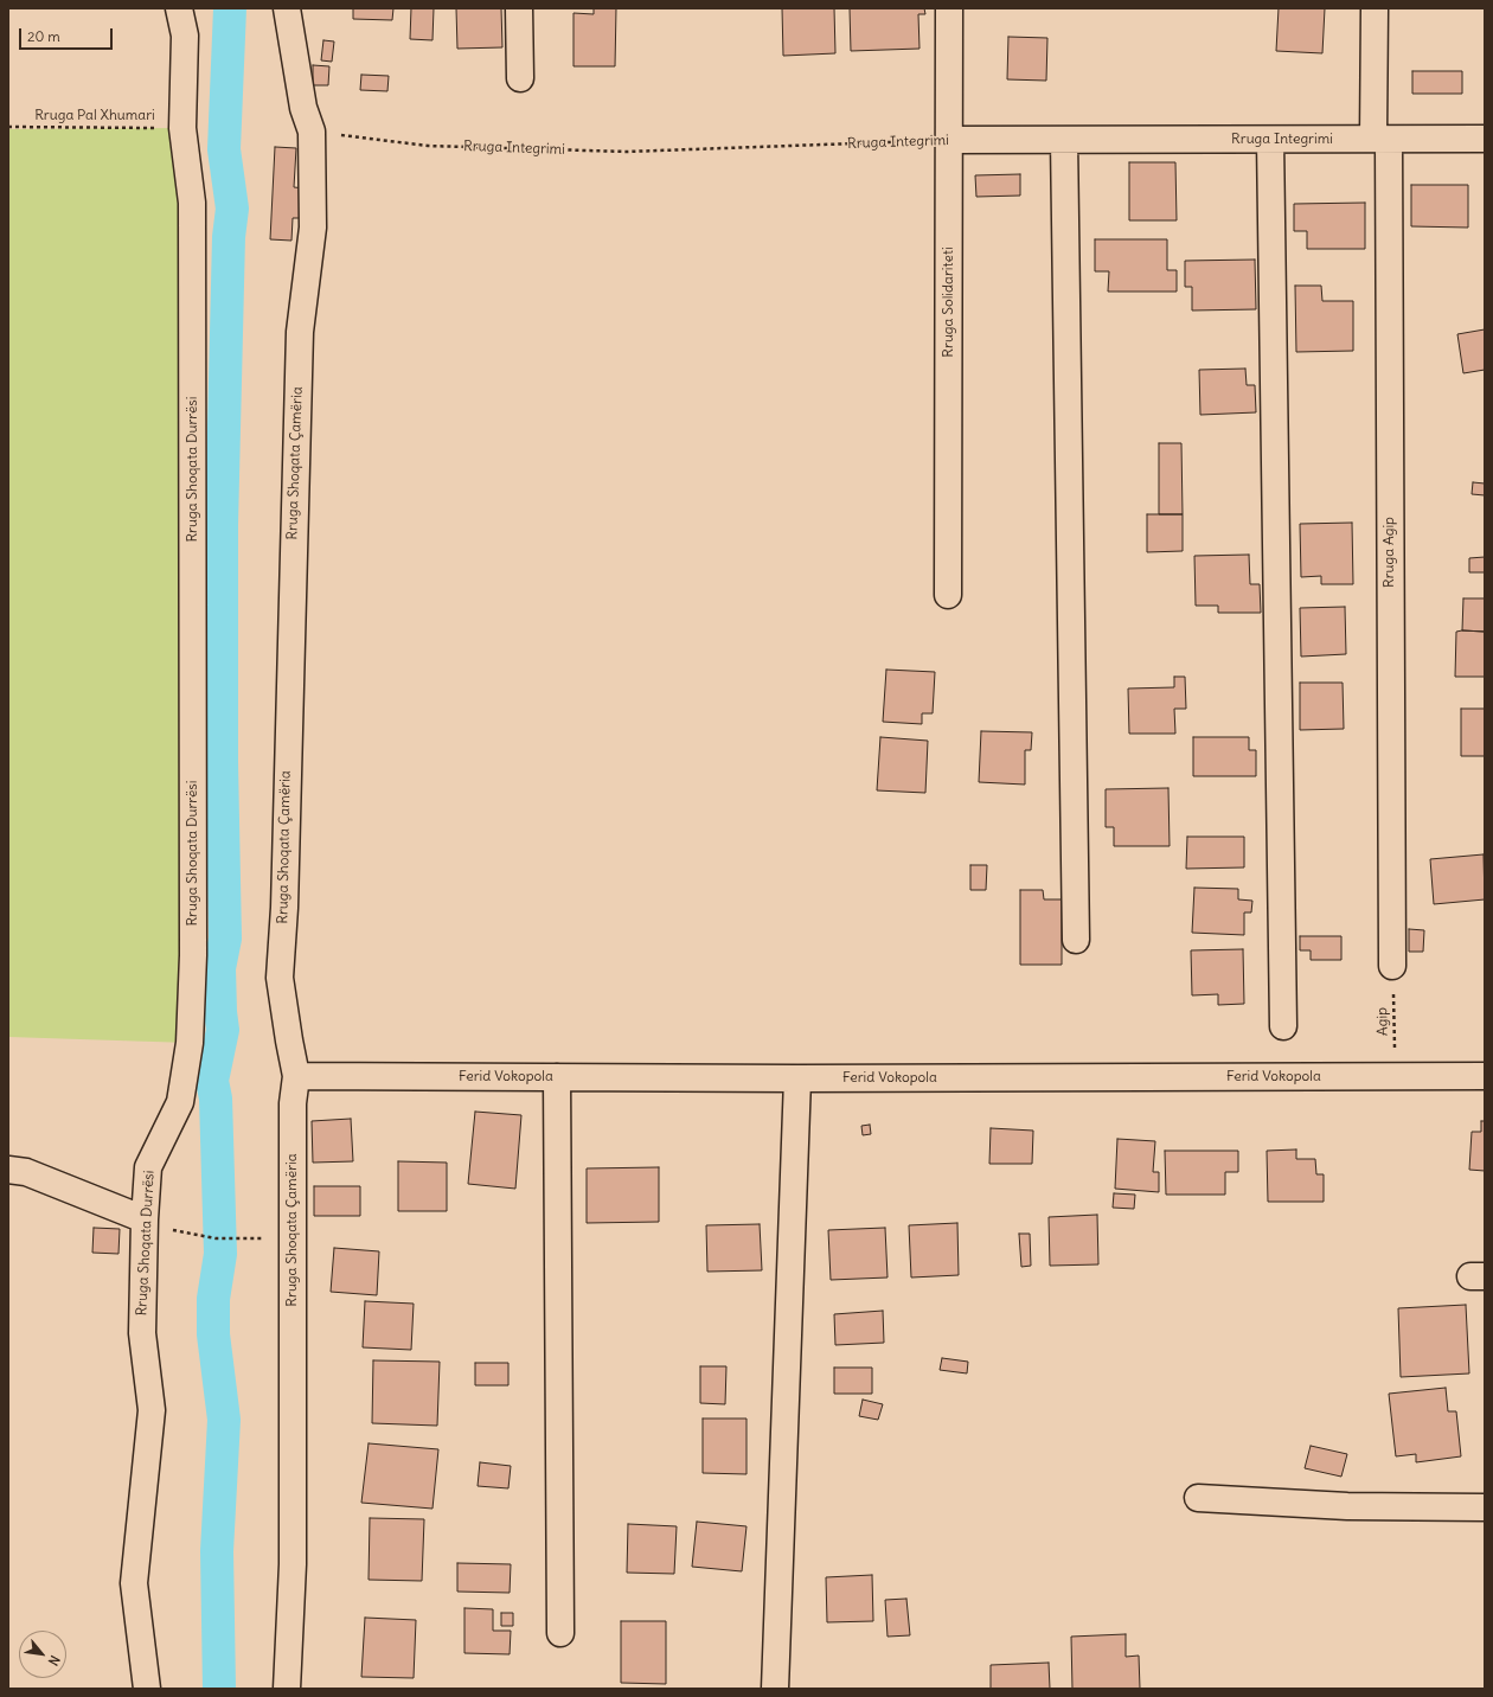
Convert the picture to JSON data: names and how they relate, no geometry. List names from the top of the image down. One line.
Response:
{"streets":{"street":["Rruga Integrimi","Rruga Solidariteti","Rruga Shoqata Çamëria","Rruga Shoqata Durrësi","Rruga Agip","Ferid Vokopola"],"path":["Rruga Pal Xhumari","Agip"]},"crossings":[["Rruga Pal Xhumari","Rruga Shoqata Durrësi"],["Rruga Integrimi","Rruga Solidariteti"],["Rruga Integrimi","Rruga Shoqata Çamëria"],["Rruga Integrimi","Rruga Agip"],["Rruga Shoqata Çamëria","Ferid Vokopola"],["Rruga Agip","Agip"],["Agip","Ferid Vokopola"]],"scale_bar":"20 m","north":"bottom right"}
